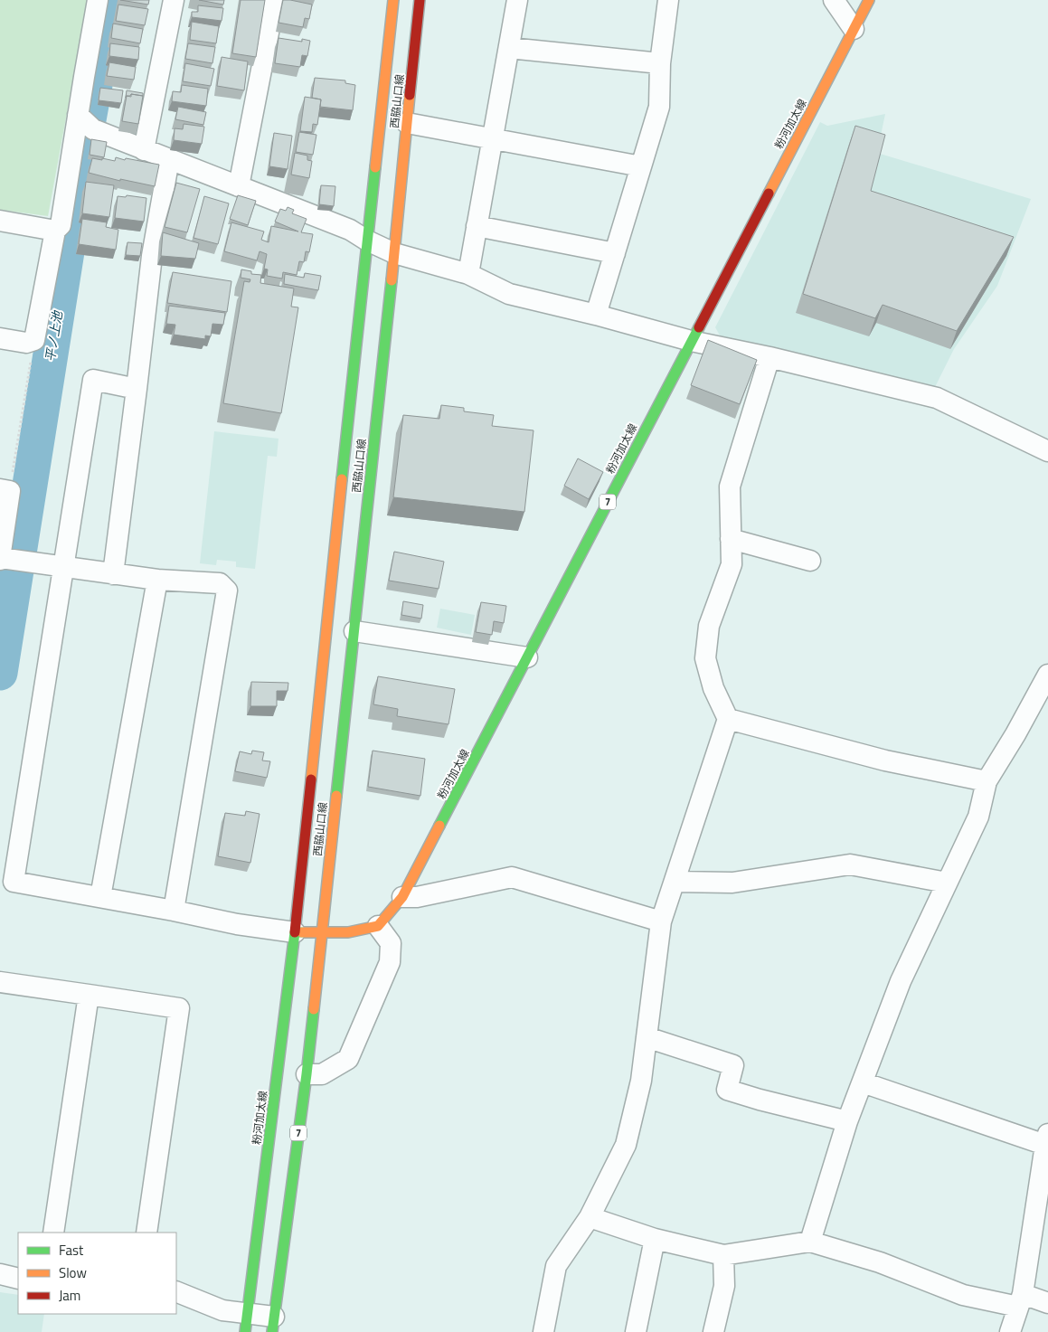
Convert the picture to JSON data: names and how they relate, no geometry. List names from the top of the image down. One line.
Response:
{"streets":{"main road":["西脇山口線","粉河加太線","7"]},"crossings":[["西脇山口線","粉河加太線"],["西脇山口線","7"]],"water":["平ノ上池"],"legend":["Fast","Slow","Jam"]}
